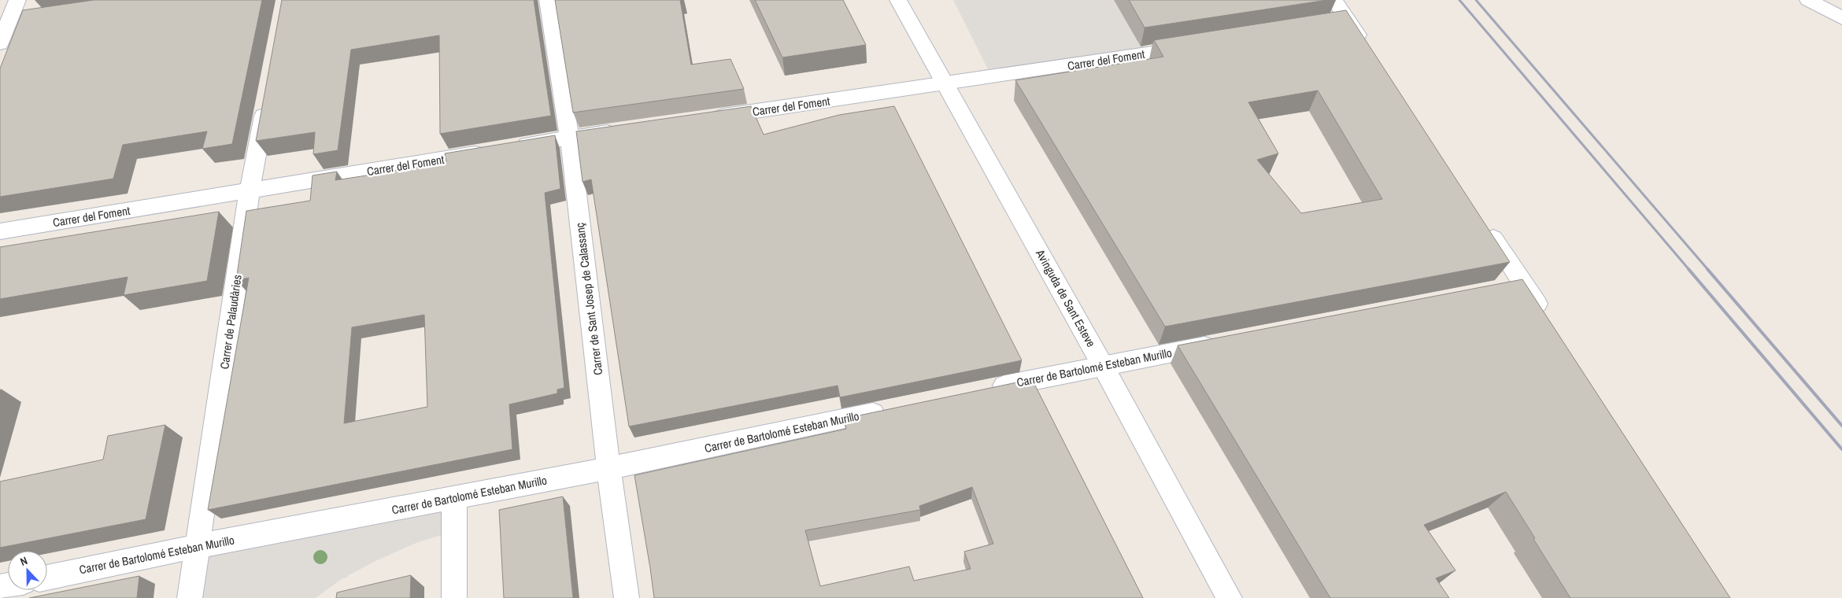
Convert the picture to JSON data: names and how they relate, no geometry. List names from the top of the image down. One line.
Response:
{"streets":{"street":["Carrer del Foment","Avinguda de Sant Esteve","Carrer de Sant Josep de Calassanç","Carrer de Palaudàries","Carrer de Bartolomé Esteban Murillo"]},"crossings":[["Carrer del Foment","Avinguda de Sant Esteve"],["Carrer del Foment","Carrer de Sant Josep de Calassanç"],["Carrer del Foment","Carrer de Palaudàries"],["Avinguda de Sant Esteve","Carrer de Bartolomé Esteban Murillo"],["Carrer de Sant Josep de Calassanç","Carrer de Bartolomé Esteban Murillo"],["Carrer de Palaudàries","Carrer de Bartolomé Esteban Murillo"]],"north":"top"}
